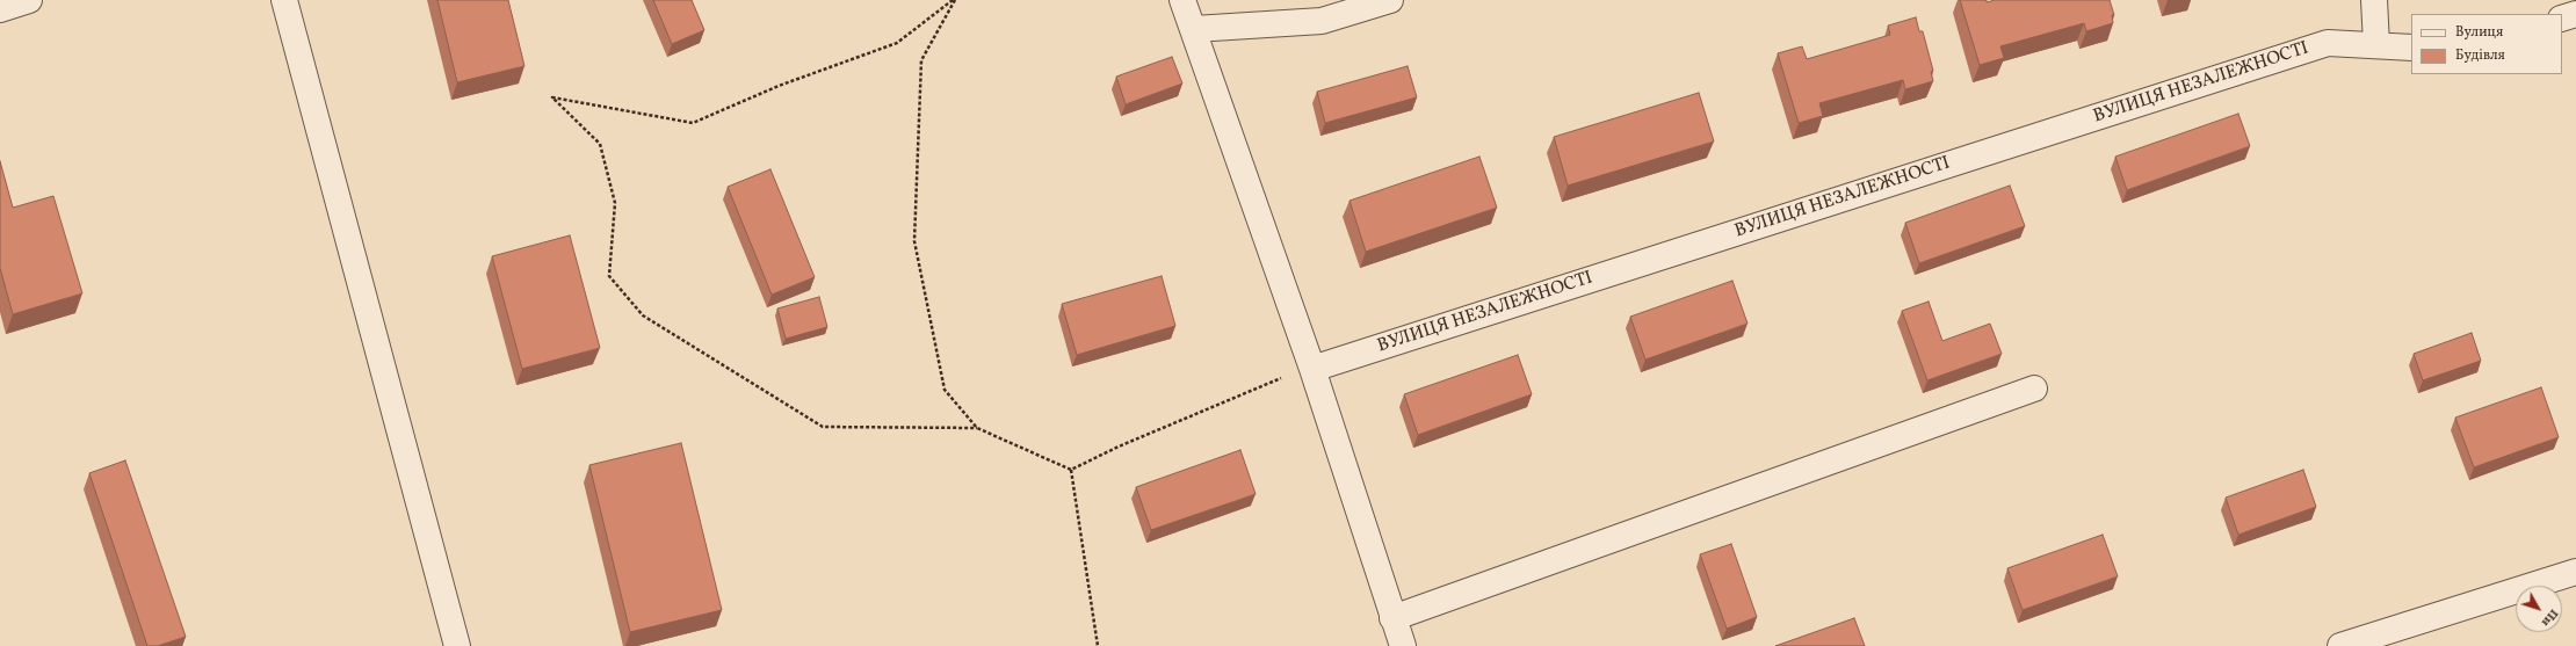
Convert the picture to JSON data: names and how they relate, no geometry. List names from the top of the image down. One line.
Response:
{"streets":{"street":["ВУЛИЦЯ НЕЗАЛЕЖНОСТІ"]},"legend":["Вулиця","Будівля"],"north":"bottom right"}
